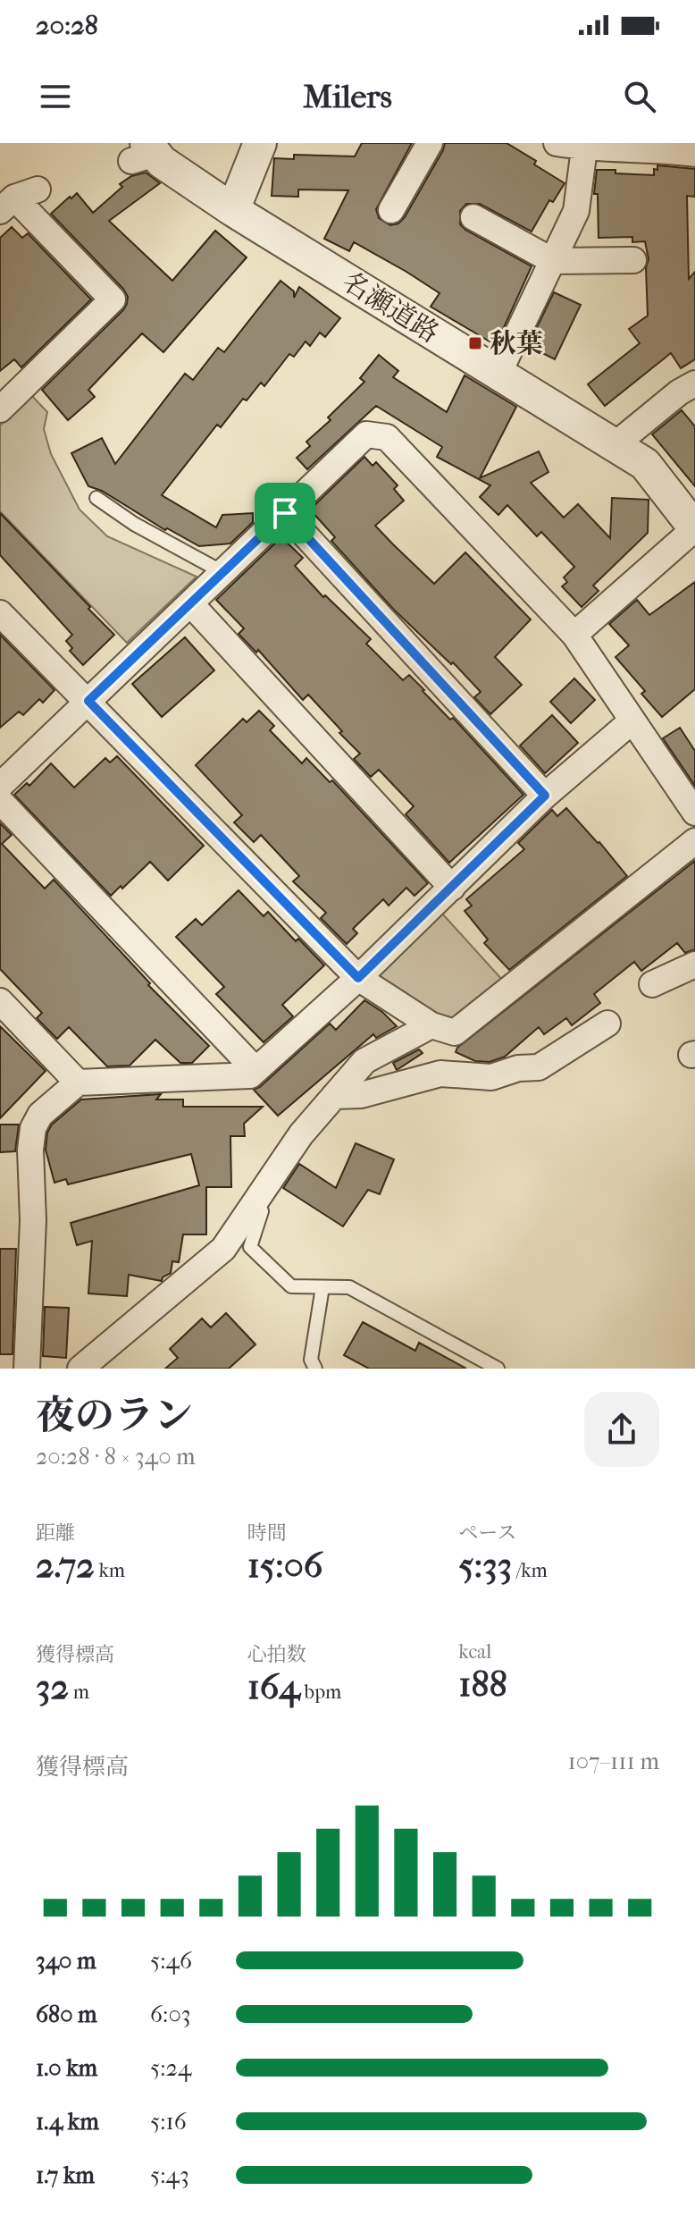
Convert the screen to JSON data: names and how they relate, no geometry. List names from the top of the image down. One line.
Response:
{"streets":{"street":["名瀬道路"]},"places":{"transit":["秋葉"]},"page":{"status":"20:28","header":"Milers","heading":["夜のラン","20:28 · 8 × 340 m"],"stats":[["距離","2.72 km"],["時間","15:06"],["ペース","5:33 /km"],["獲得標高","32 m"],["心拍数","164 bpm"],["kcal","188"]],"chart":["獲得標高","107–111 m"],"list":[{"name":"340 m","note":"5:46"},{"name":"680 m","note":"6:03"},{"name":"1.0 km","note":"5:24"},{"name":"1.4 km","note":"5:16"},{"name":"1.7 km","note":"5:43"}]}}
